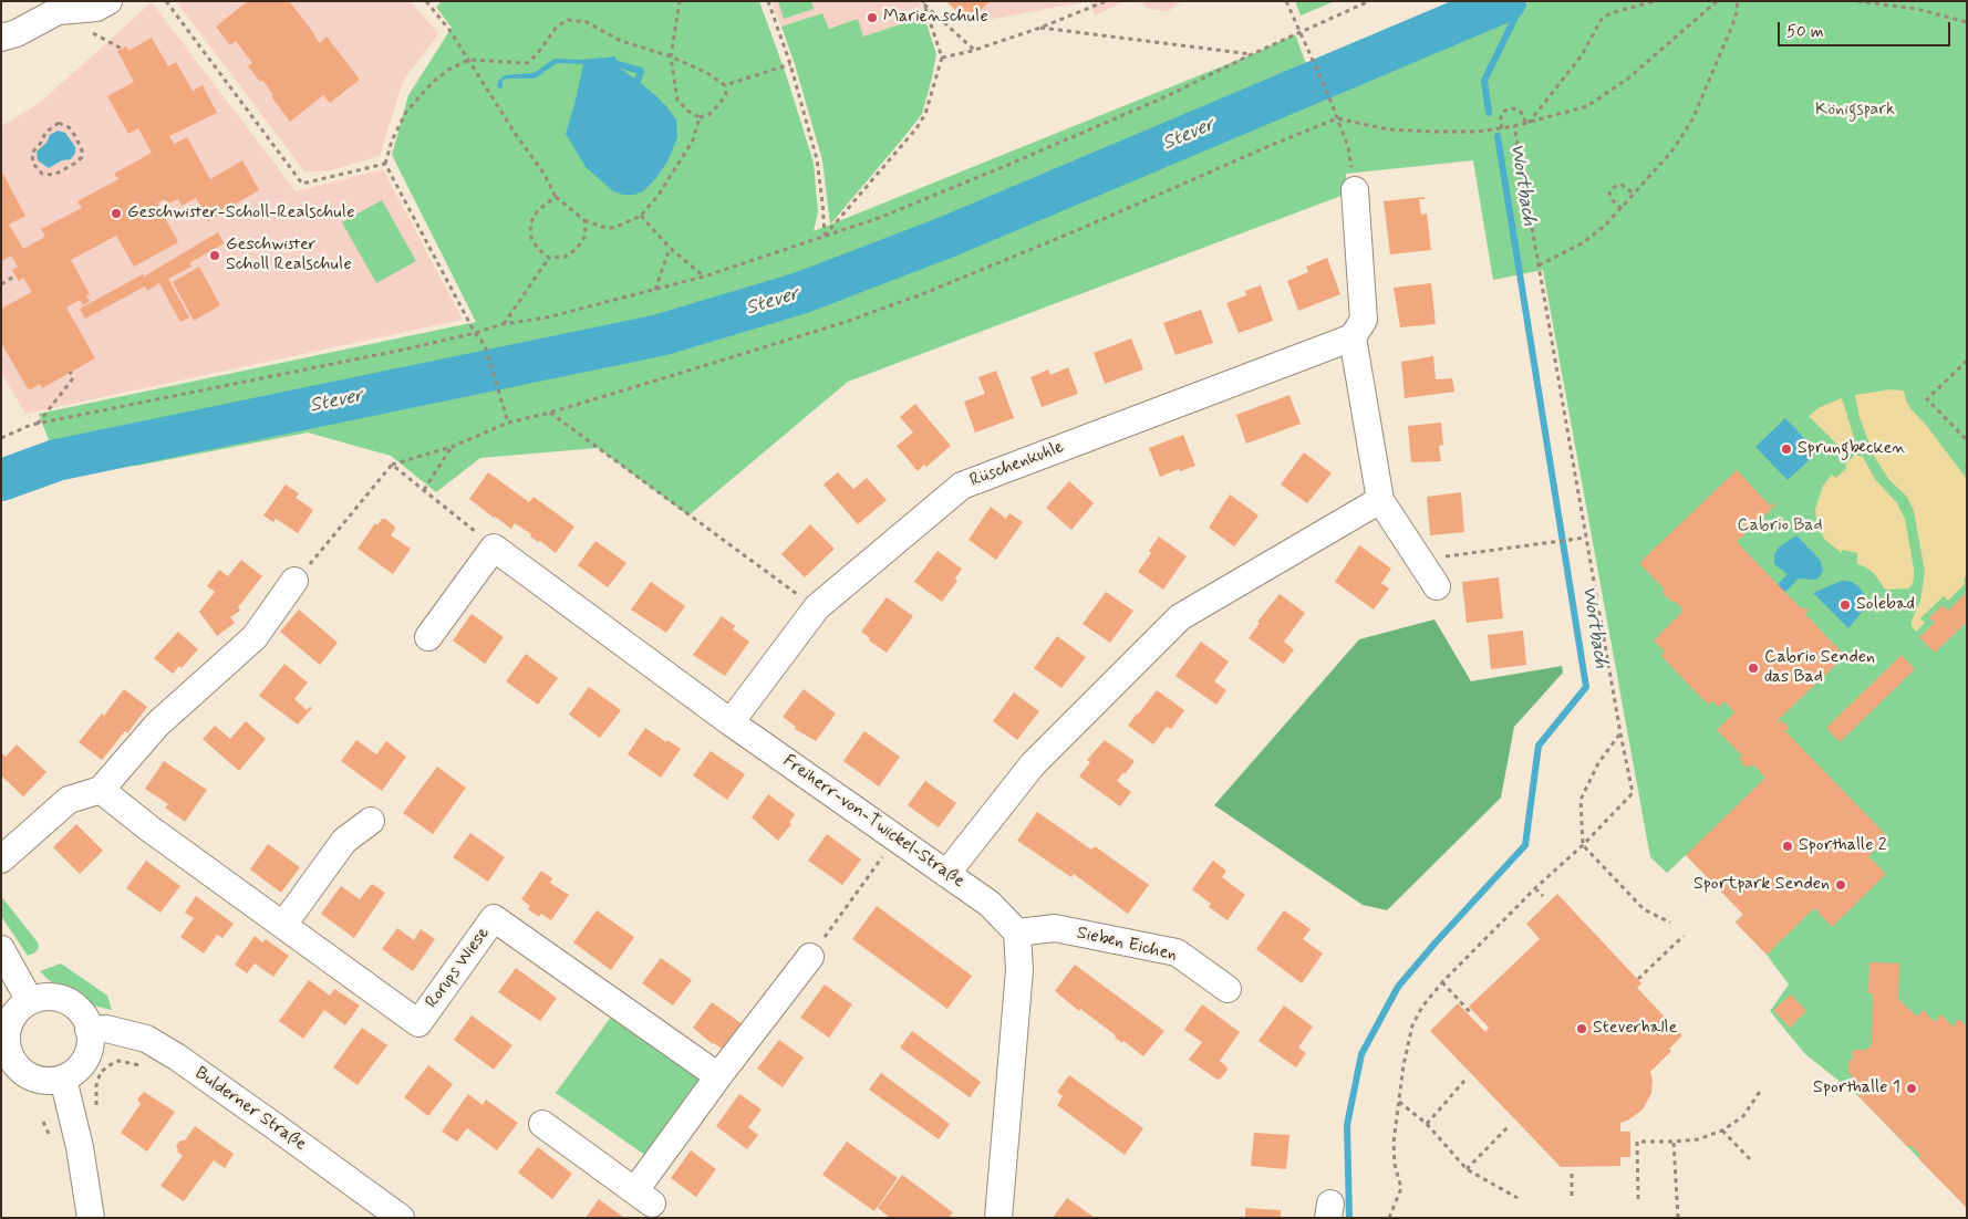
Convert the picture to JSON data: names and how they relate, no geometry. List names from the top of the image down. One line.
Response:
{"streets":{"street":["Rüschenkuhle","Freiherr-von-Twickel-Straße","Sieben Eichen","Rorups Wiese","Bulderner Straße"]},"crossings":[["Rüschenkuhle","Freiherr-von-Twickel-Straße"],["Freiherr-von-Twickel-Straße","Sieben Eichen"]],"water":["Stever","Wortbach"],"parks":["Königspark","Cabrio Bad"],"places":["Marienschule","Geschwister-Scholl-Realschule","Geschwister Scholl Realschule","Sprungbecken","Solebad","Cabrio Senden das Bad","Sporthalle 2","Sportpark Senden","Steverhalle","Sporthalle 1"],"scale_bar":"50 m"}
